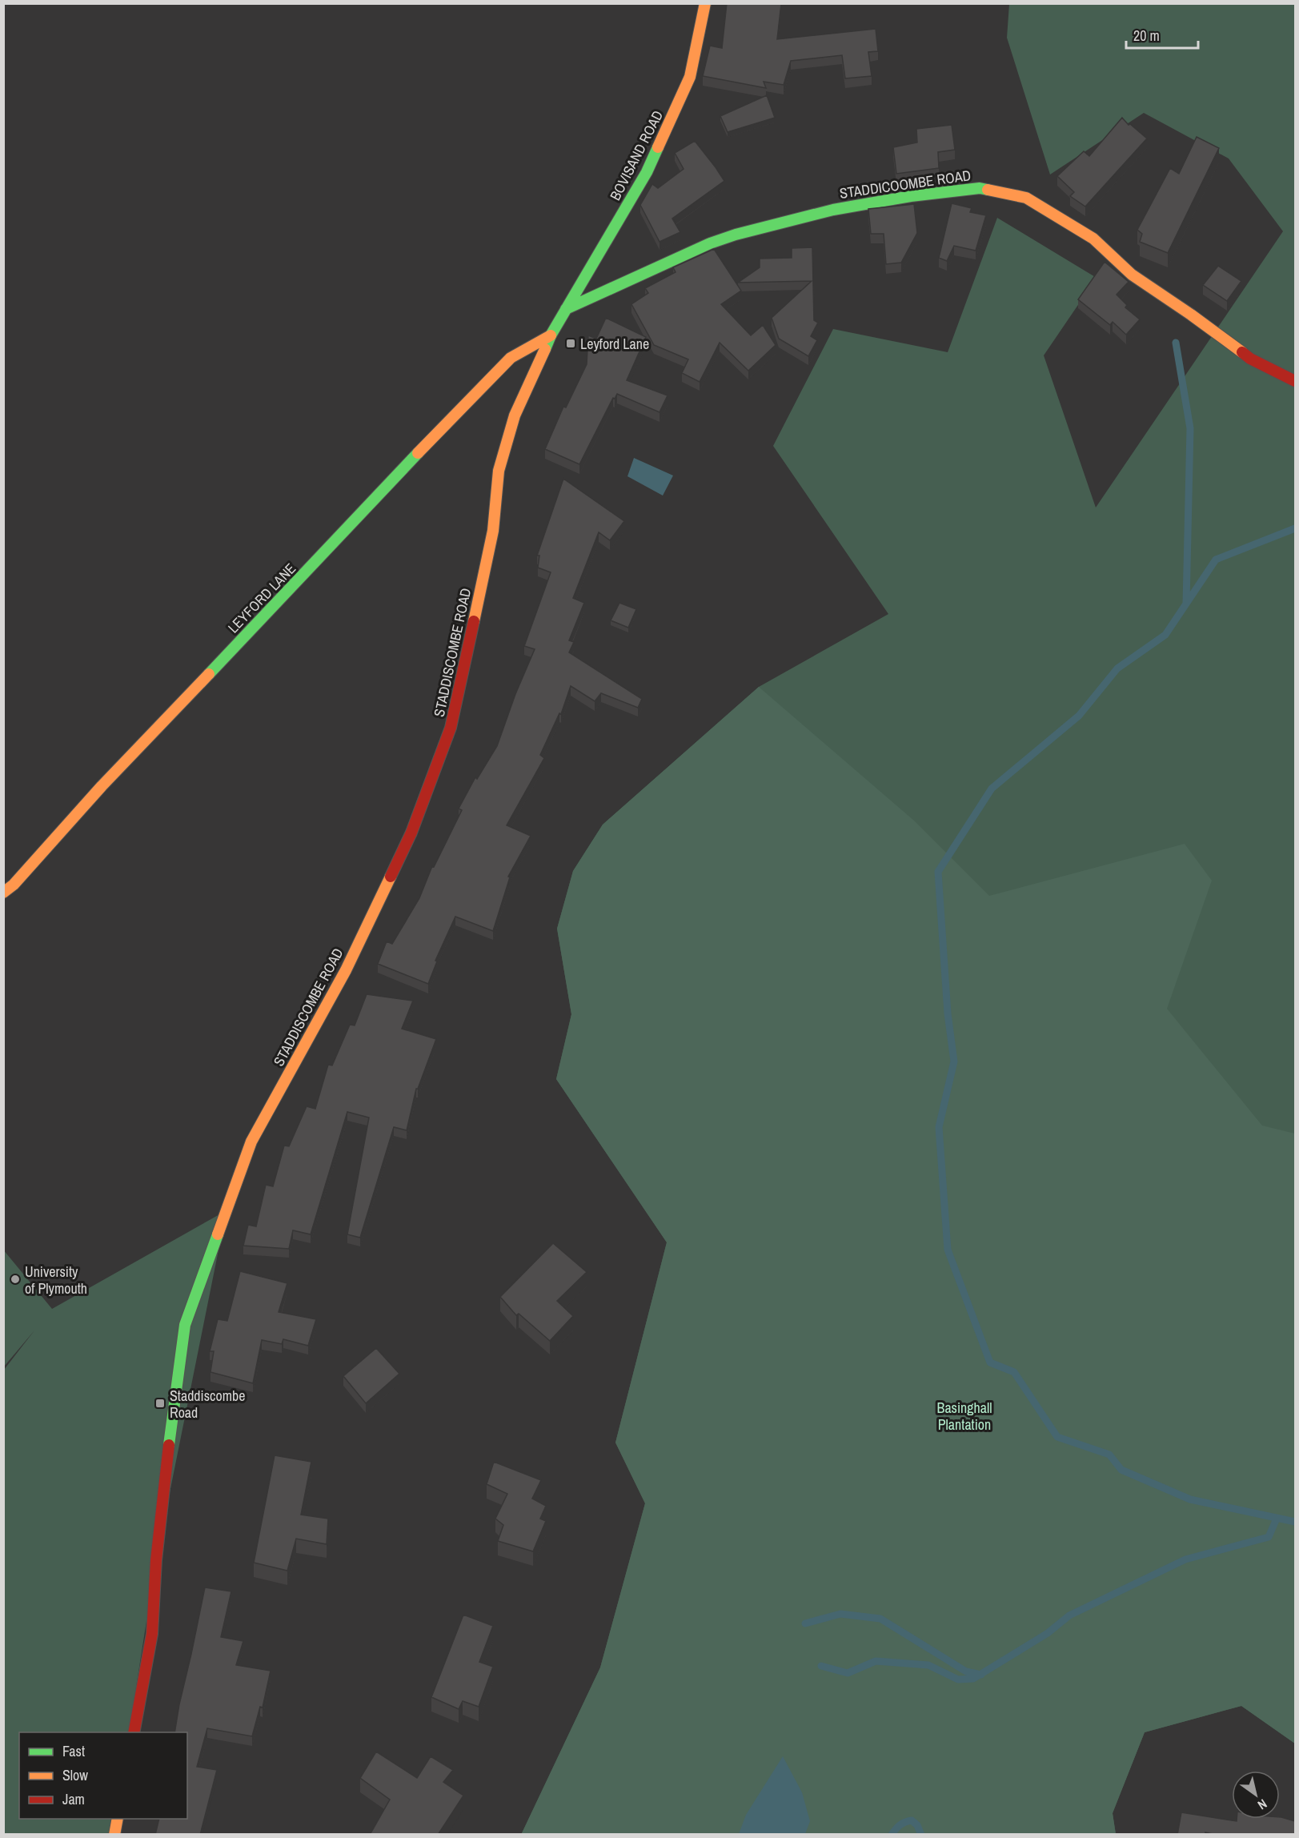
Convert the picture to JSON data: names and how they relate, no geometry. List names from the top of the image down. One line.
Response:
{"streets":{"street":["BOVISAND ROAD","STADDICOOMBE ROAD","LEYFORD LANE","STADDISCOMBE ROAD"]},"crossings":[["BOVISAND ROAD","STADDICOOMBE ROAD"],["BOVISAND ROAD","STADDISCOMBE ROAD"],["STADDICOOMBE ROAD","STADDISCOMBE ROAD"],["LEYFORD LANE","STADDISCOMBE ROAD"]],"parks":["Basinghall Plantation"],"places":{"transit":["Leyford Lane","Staddiscombe Road"],"other":["University of Plymouth"]},"legend":["Fast","Slow","Jam"],"scale_bar":"20 m","north":"bottom right"}
